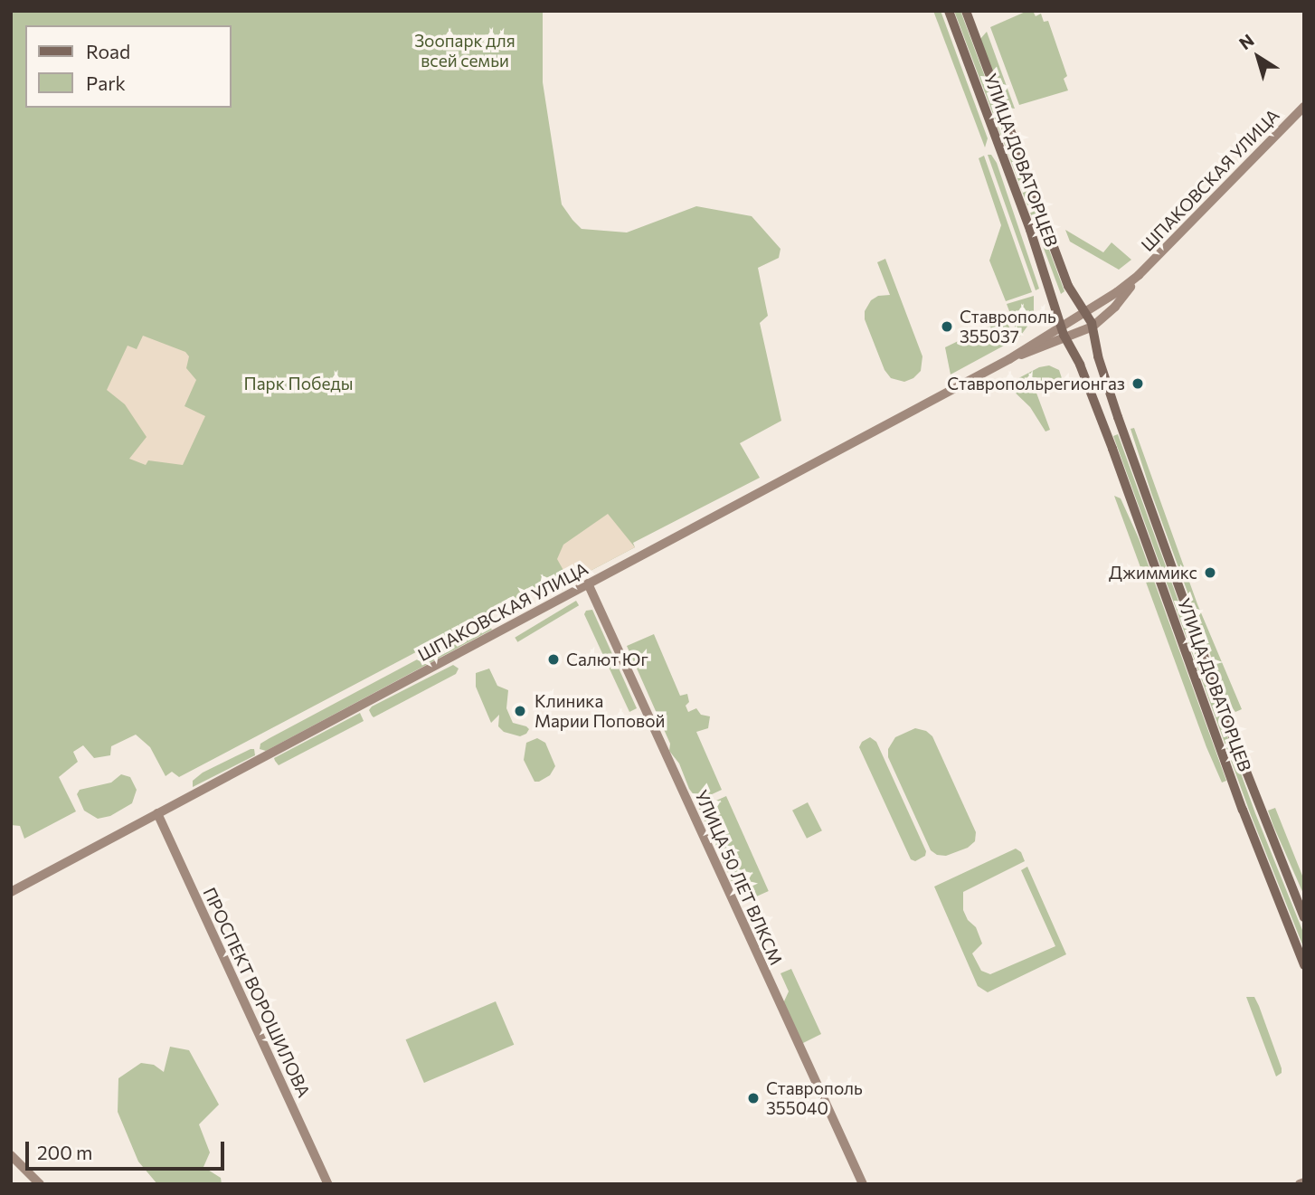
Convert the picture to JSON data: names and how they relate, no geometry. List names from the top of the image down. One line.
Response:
{"streets":{"main road":["УЛИЦА ДОВАТОРЦЕВ","ШПАКОВСКАЯ УЛИЦА","УЛИЦА 50 ЛЕТ ВЛКСМ","ПРОСПЕКТ ВОРОШИЛОВА"]},"crossings":[["УЛИЦА ДОВАТОРЦЕВ","ШПАКОВСКАЯ УЛИЦА"],["ШПАКОВСКАЯ УЛИЦА","УЛИЦА 50 ЛЕТ ВЛКСМ"],["ШПАКОВСКАЯ УЛИЦА","ПРОСПЕКТ ВОРОШИЛОВА"]],"parks":["Зоопарк для всей семьи","Парк Победы"],"places":["Ставрополь 355037","Ставропольрегионгаз","Джиммикс","Салют Юг","Клиника Марии Поповой","Ставрополь 355040"],"legend":["Road","Park"],"scale_bar":"200 m","north":"top left"}
